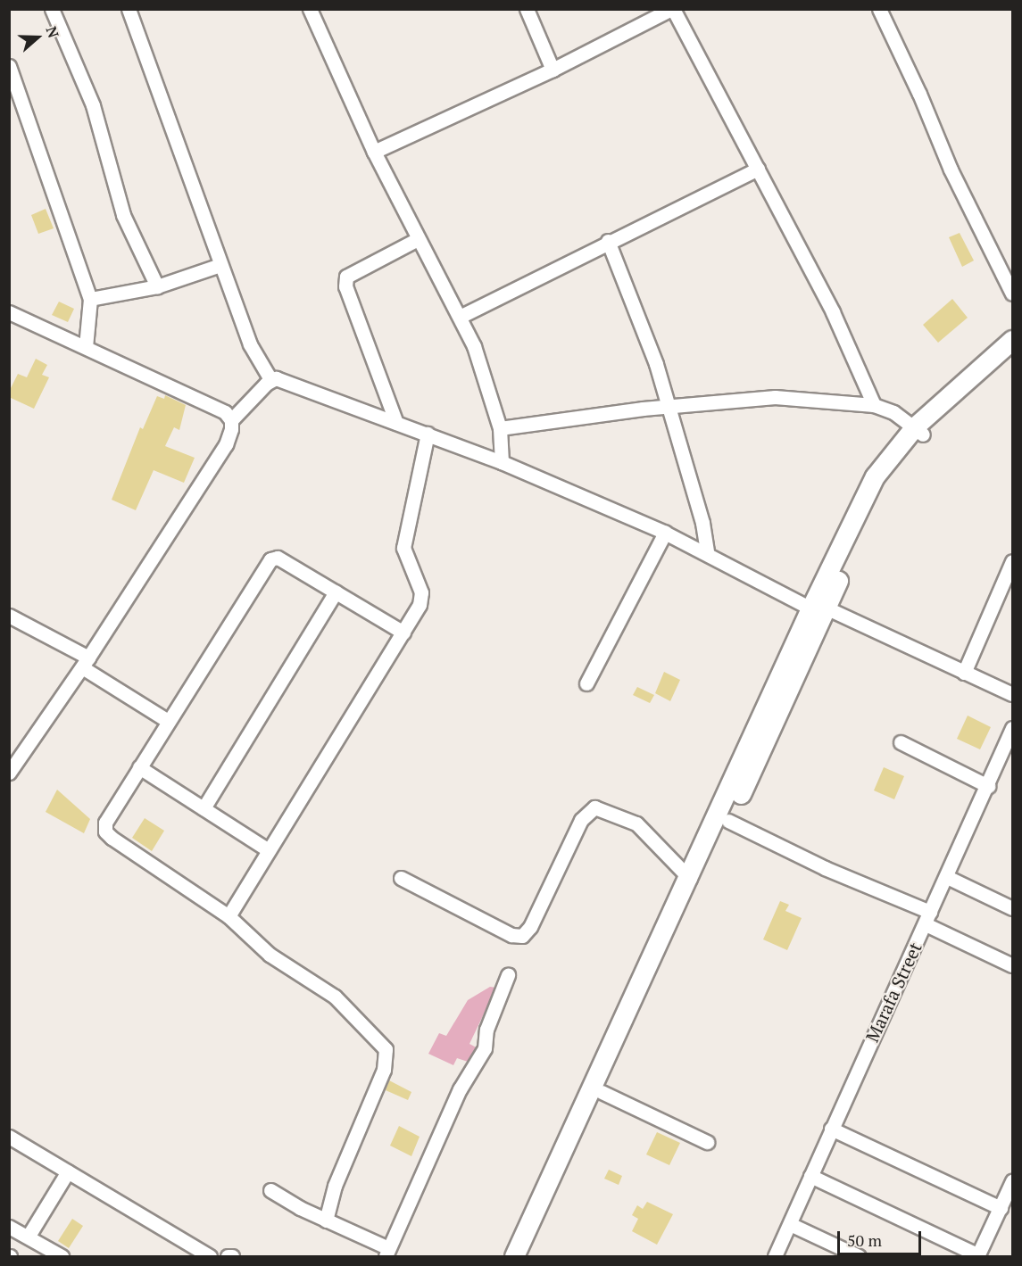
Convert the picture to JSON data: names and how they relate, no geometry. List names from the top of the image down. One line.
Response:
{"streets":{"street":["Marafa Street"]},"scale_bar":"50 m","north":"right"}
